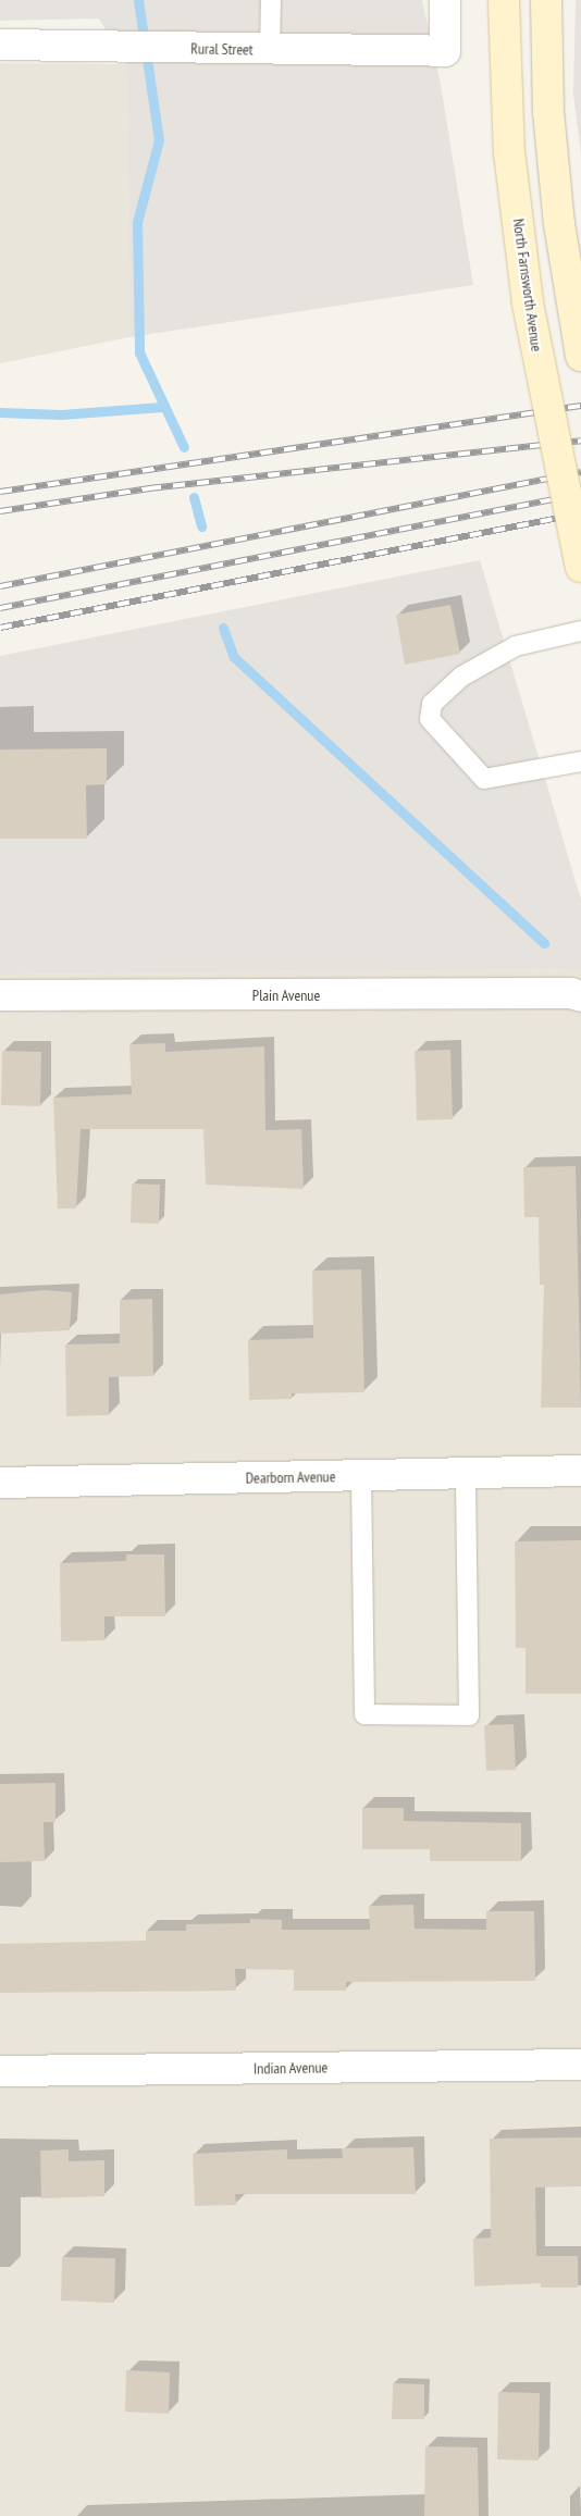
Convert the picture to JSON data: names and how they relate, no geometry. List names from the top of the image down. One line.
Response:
{"streets":{"main road":["North Farnsworth Avenue"],"street":["Rural Street","Plain Avenue","Dearborn Avenue","Indian Avenue"]}}
